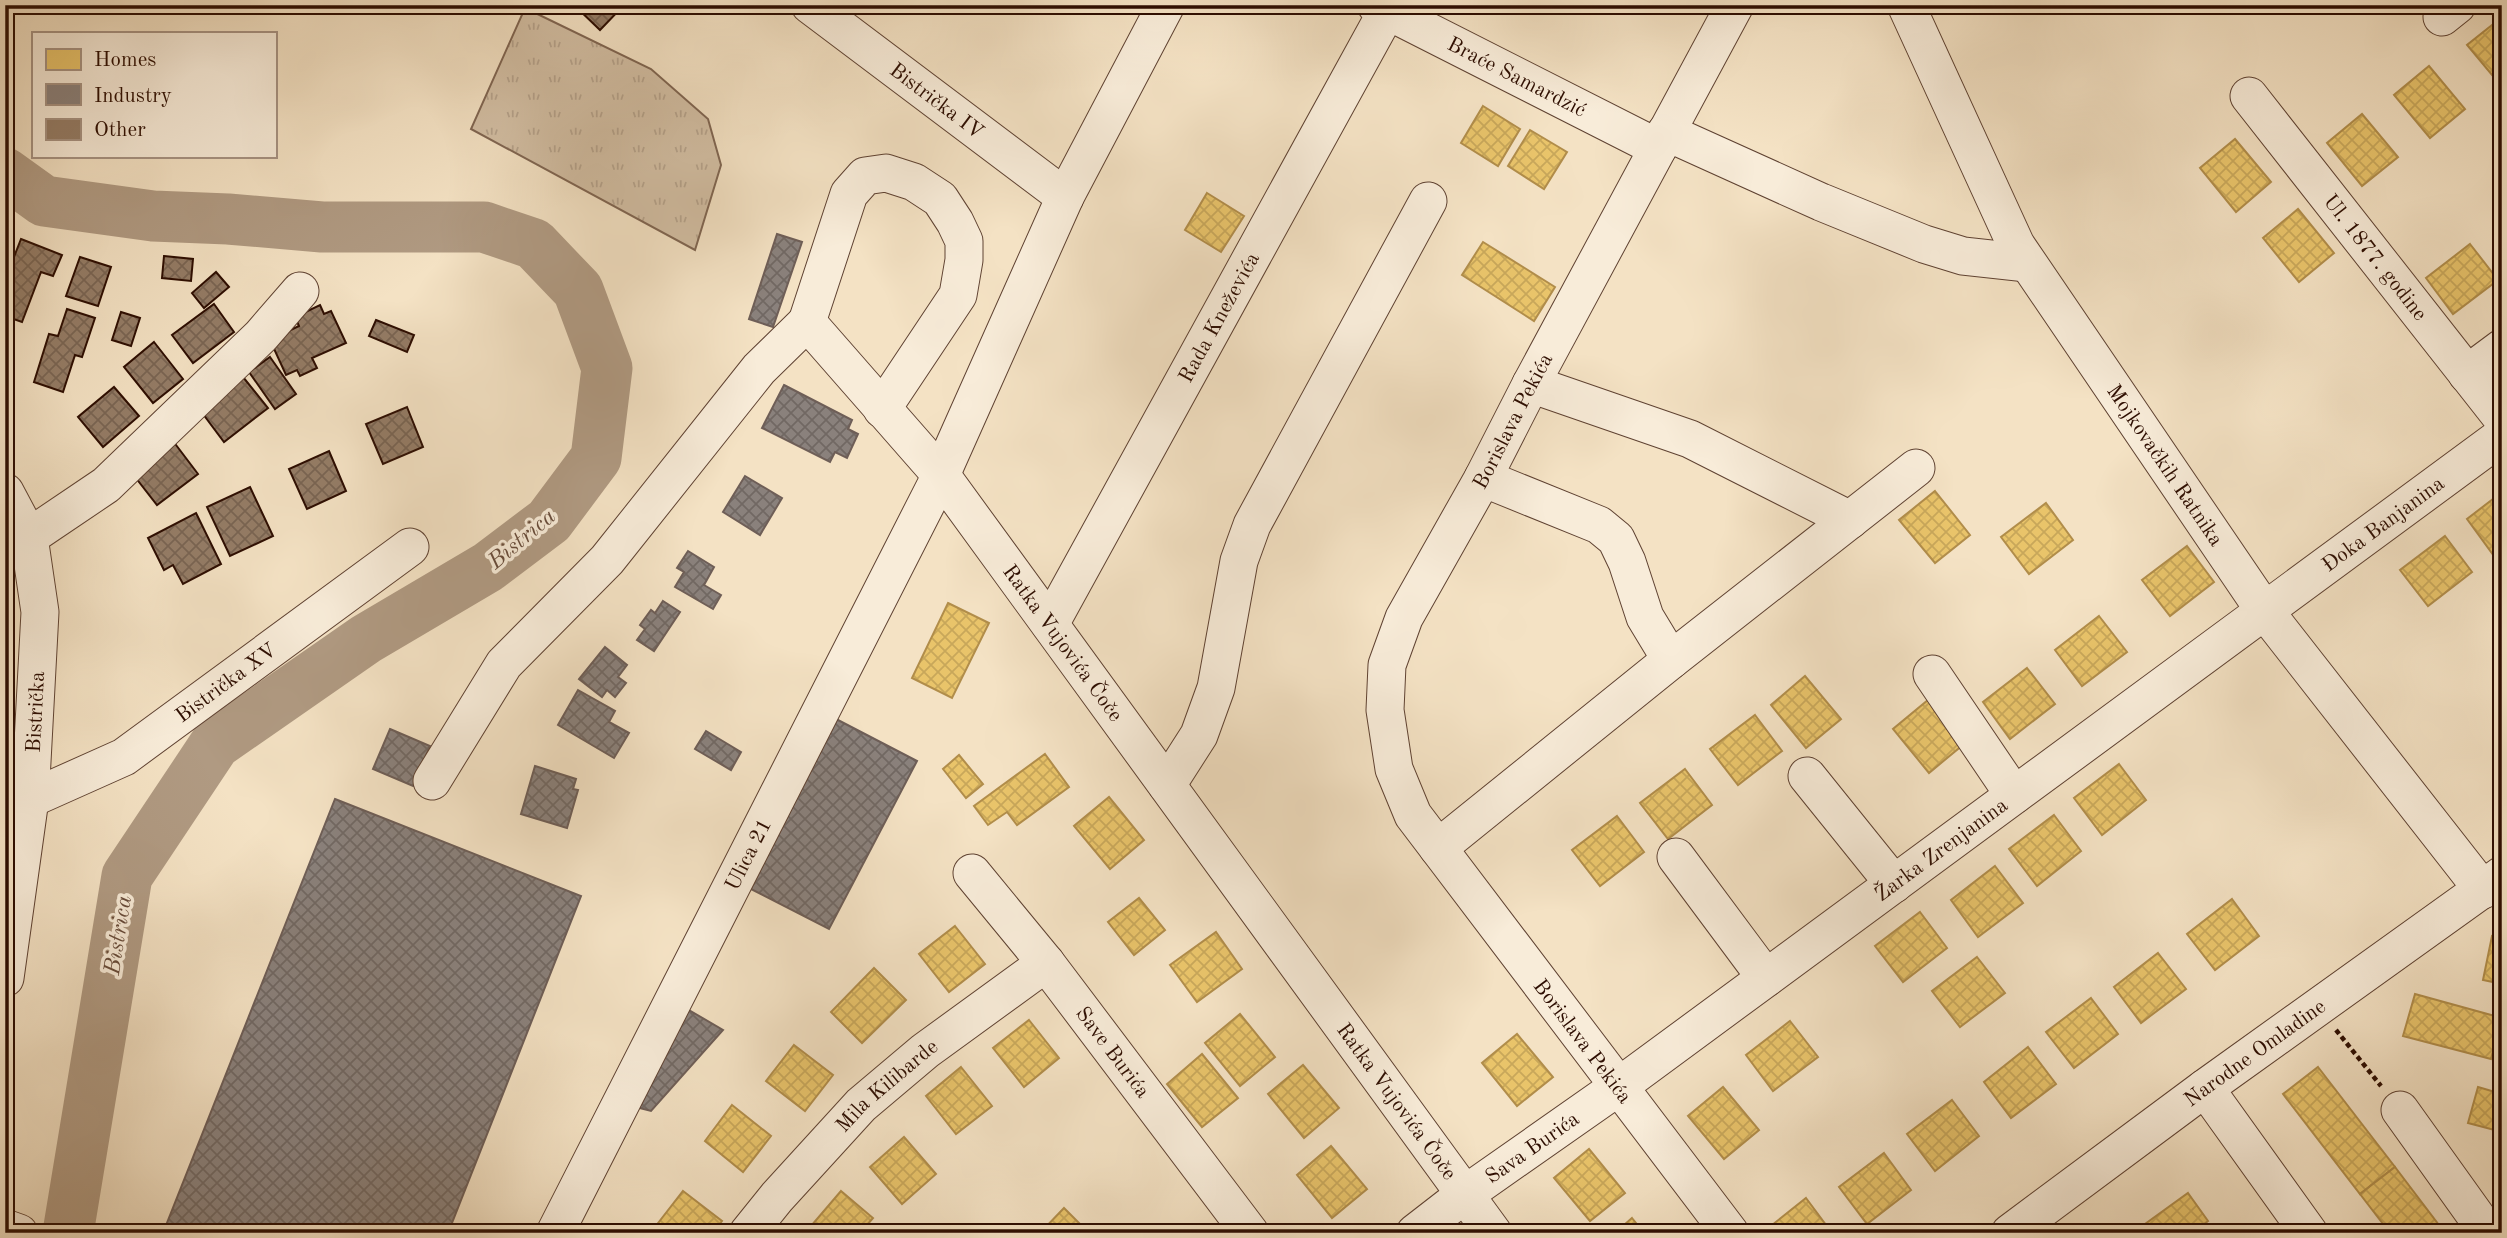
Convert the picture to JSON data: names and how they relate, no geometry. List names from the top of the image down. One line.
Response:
{"streets":{"street":["Braće Samardzić","Bistrička IV","Ul. 1877. godine","Rada Kneževića","Borislava Pekića","Mojkovačkih Ratnika","Đoka Banjanina","Ratka Vujovića Čoče","Bistrička XV","Bistrička","Žarka Zrenjanina","Ulica 21","Save Burića","Narodne Omladine","Mila Kilibarde","Sava Burića"]},"crossings":[["Braće Samardzić","Rada Kneževića"],["Braće Samardzić","Borislava Pekića"],["Braće Samardzić","Mojkovačkih Ratnika"],["Rada Kneževića","Ratka Vujovića Čoče"],["Borislava Pekića","Žarka Zrenjanina"],["Borislava Pekića","Sava Burića"],["Mojkovačkih Ratnika","Đoka Banjanina"],["Mojkovačkih Ratnika","Žarka Zrenjanina"],["Mojkovačkih Ratnika","Narodne Omladine"],["Đoka Banjanina","Žarka Zrenjanina"],["Ratka Vujovića Čoče","Ulica 21"],["Ratka Vujovića Čoče","Sava Burića"],["Bistrička XV","Bistrička"],["Žarka Zrenjanina","Sava Burića"],["Save Burića","Mila Kilibarde"]],"water":["Bistrica"],"legend":["Homes","Industry","Other"]}
